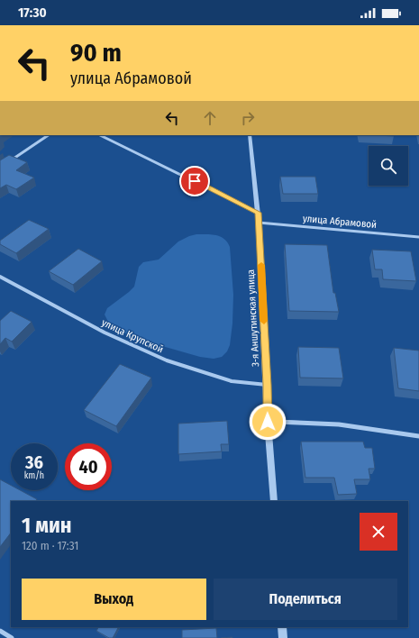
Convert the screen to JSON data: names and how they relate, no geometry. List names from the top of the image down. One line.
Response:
{"streets":{"street":["улица Абрамовой","3-я Аншутинская улица","улица Крупской"]},"crossings":[["улица Абрамовой","3-я Аншутинская улица"],["3-я Аншутинская улица","улица Крупской"]],"page":{"status":"17:30","turn":["90 m","улица Абрамовой"],"speed":"36 km/h","limit":"40","heading":["1 мин","120 m · 17:31"],"buttons":["Выход","Поделиться"]}}
